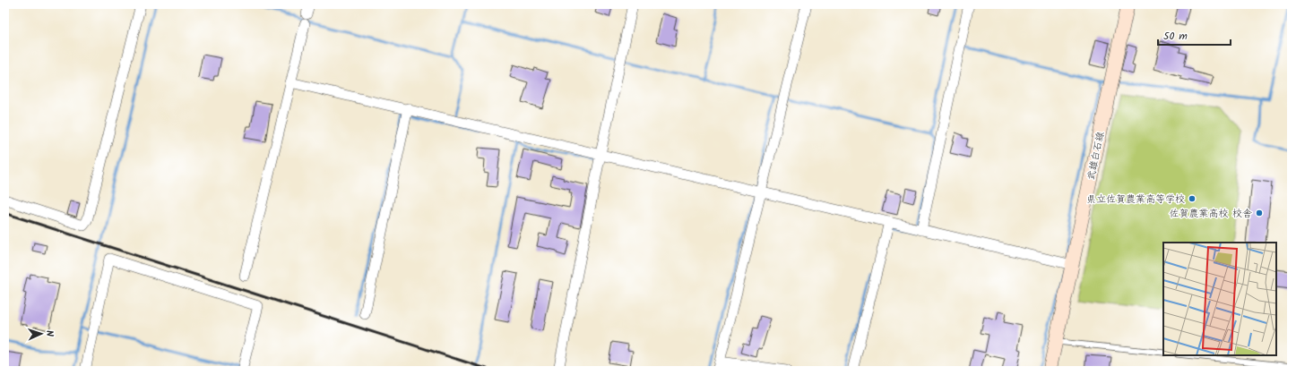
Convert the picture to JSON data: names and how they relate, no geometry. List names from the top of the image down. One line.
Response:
{"streets":{"main road":["武雄白石線"]},"places":["県立佐賀農業高等学校","佐賀農業高校 校舎"],"scale_bar":"50 m","north":"right"}
